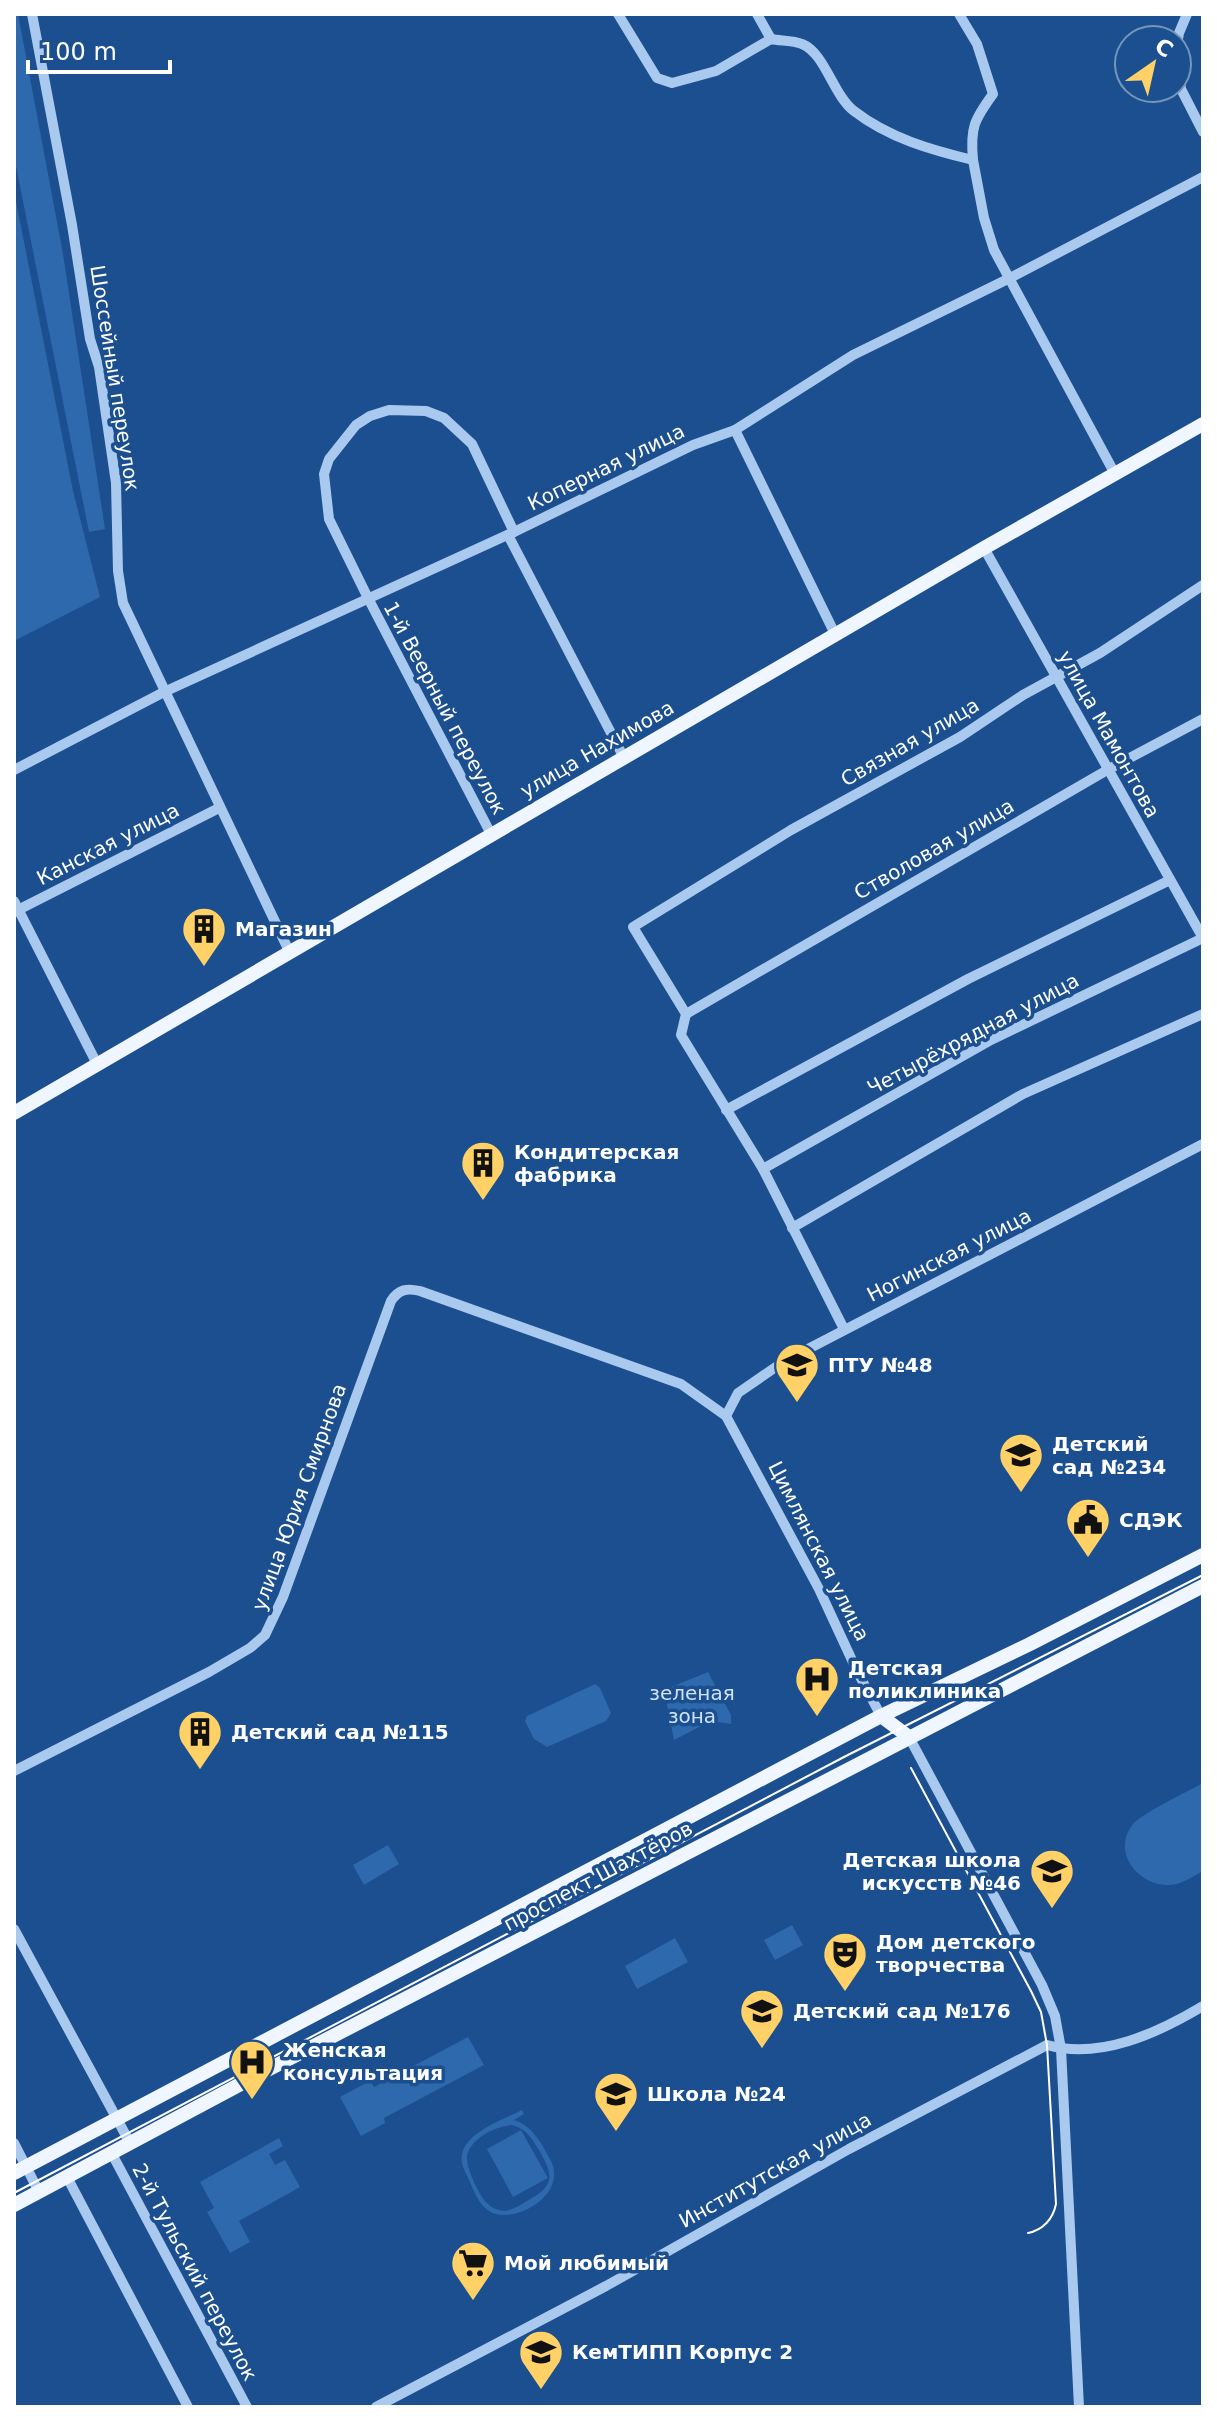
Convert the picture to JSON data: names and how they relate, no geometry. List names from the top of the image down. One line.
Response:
{"streets":{"main road":["улица Нахимова","Цимлянская улица","проспект Шахтёров"],"street":["Шоссейный переулок","Коперная улица","1-й Веерный переулок","улица Мамонтова","Связная улица","Канская улица","Стволовая улица","Четырёхрядная улица","Ногинская улица","улица Юрия Смирнова","Институтская улица","2-й Тульский переулок"]},"crossings":[["Шоссейный переулок","Коперная улица"],["Шоссейный переулок","улица Нахимова"],["Шоссейный переулок","Канская улица"],["Коперная улица","1-й Веерный переулок"],["1-й Веерный переулок","улица Нахимова"],["улица Мамонтова","Связная улица"],["улица Мамонтова","улица Нахимова"],["улица Мамонтова","Стволовая улица"],["улица Мамонтова","Четырёхрядная улица"],["Связная улица","Стволовая улица"],["Ногинская улица","Цимлянская улица"],["улица Юрия Смирнова","Цимлянская улица"],["Цимлянская улица","проспект Шахтёров"],["Цимлянская улица","Институтская улица"],["проспект Шахтёров","2-й Тульский переулок"]],"parks":["зеленая зона"],"places":{"building":["Магазин","Кондитерская фабрика","Детский сад №115"],"school or university":["ПТУ №48","Детский сад №234","Детская школа искусств №46","Детский сад №176","Школа №24","КемТИПП Корпус 2"],"public building":["СДЭК"],"hospital":["Детская поликлиника","Женская консультация"],"theatre":["Дом детского творчества"],"supermarket":["Мой любимый"]},"scale_bar":"100 m","north":"top right"}
